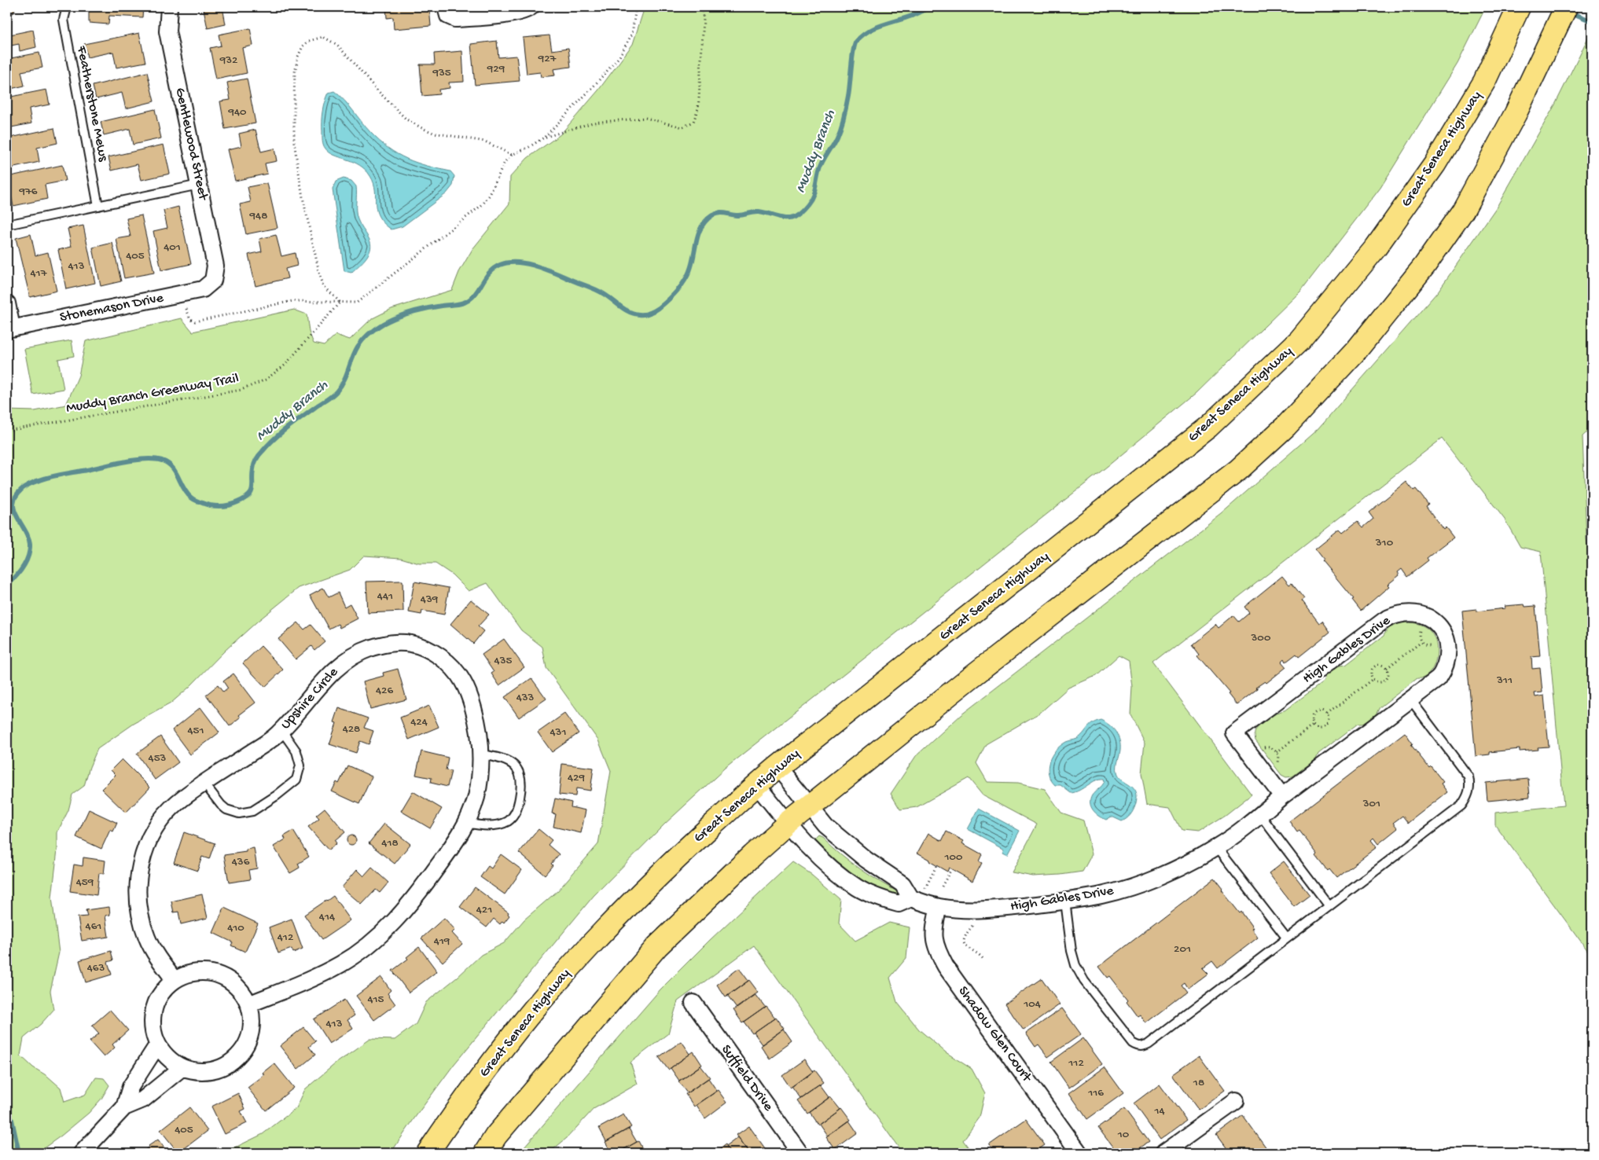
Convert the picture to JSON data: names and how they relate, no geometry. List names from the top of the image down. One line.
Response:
{"streets":{"main road":["Great Seneca Highway"],"street":["Gentlewood Street","Stonemason Drive","High Gables Drive","Upshire Circle","Shadow Glen Court","Suffield Drive"],"lane":["Featherstone Mews"],"path":["Muddy Branch Greenway Trail"]},"crossings":[["Gentlewood Street","Stonemason Drive"],["Great Seneca Highway","High Gables Drive"],["High Gables Drive","Shadow Glen Court"]],"water":["Muddy Branch"],"house_numbers":["927","932","929","935","940","976","948","401","405","413","417","310","441","439","300","435","311","426","433","424","428","451","431","453","429","301","418","100","436","459","421","414","461","410","412","419","201","463","415","104","413","112","18","116","14","405","10"]}
